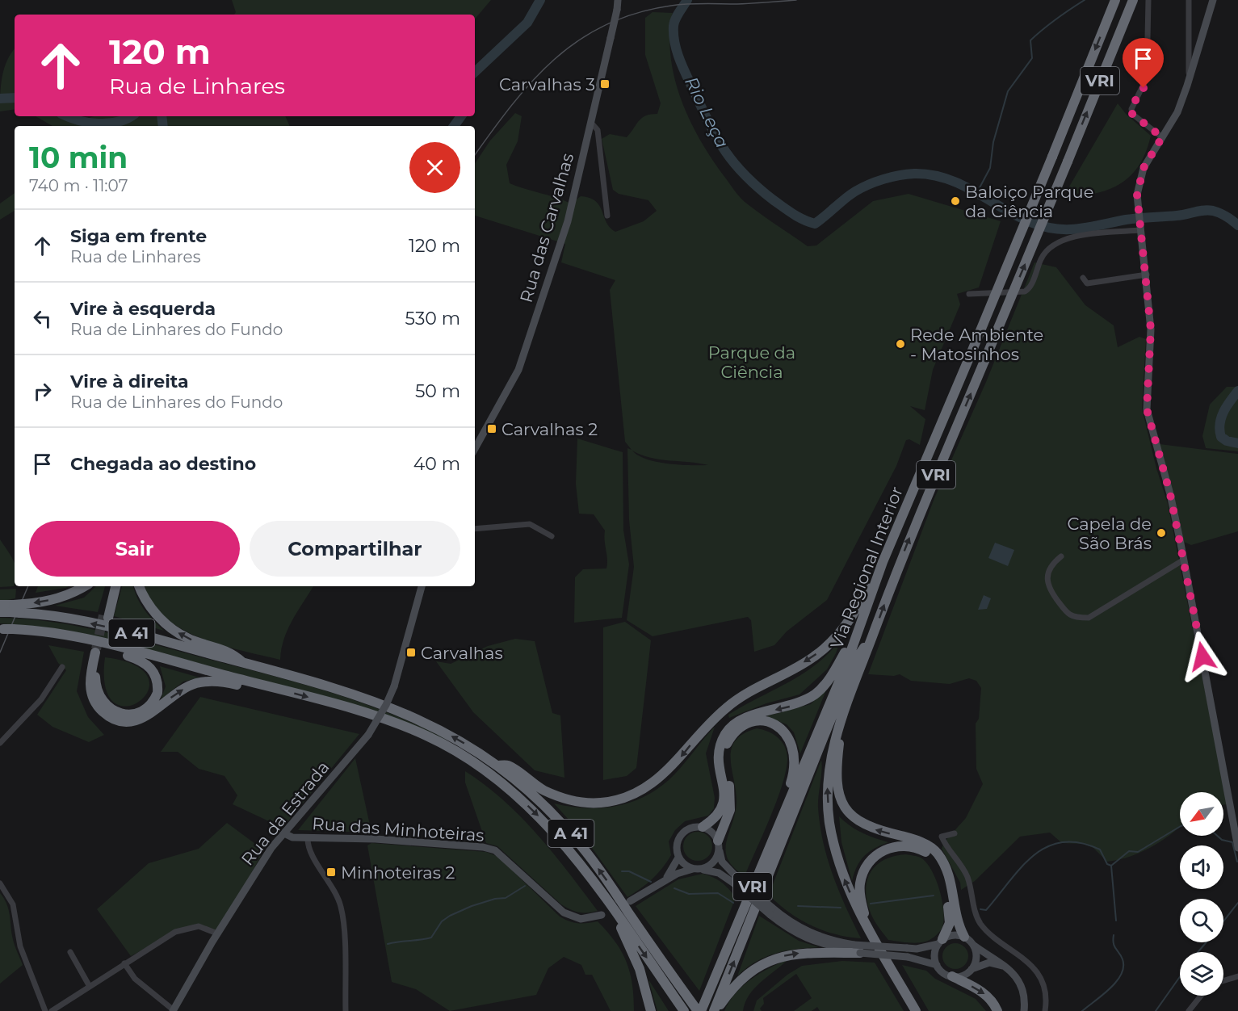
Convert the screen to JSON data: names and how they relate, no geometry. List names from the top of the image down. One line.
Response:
{"streets":{"highway":["VRI","Via Regional Interior","A 41"],"main road":["Rua das Carvalhas","Rua da Estrada","Rua das Minhoteiras"]},"crossings":[["Rua da Estrada","Rua das Minhoteiras"]],"water":["Rio Leça"],"parks":["Parque da Ciência"],"places":{"transit":["Carvalhas 3","Carvalhas 2","Carvalhas","Minhoteiras 2"],"other":["Baloiço Parque da Ciência","Rede Ambiente - Matosinhos","Capela de São Brás"]},"north":"bottom left","page":{"turn":["120 m","Rua de Linhares"],"heading":["10 min","740 m · 11:07"],"list":[{"name":"Siga em frente","note":"Rua de Linhares","value":"120 m"},{"name":"Vire à esquerda","note":"Rua de Linhares do Fundo","value":"530 m"},{"name":"Vire à direita","note":"Rua de Linhares do Fundo","value":"50 m"},{"name":"Chegada ao destino","value":"40 m"}],"buttons":["Sair","Compartilhar"]}}
